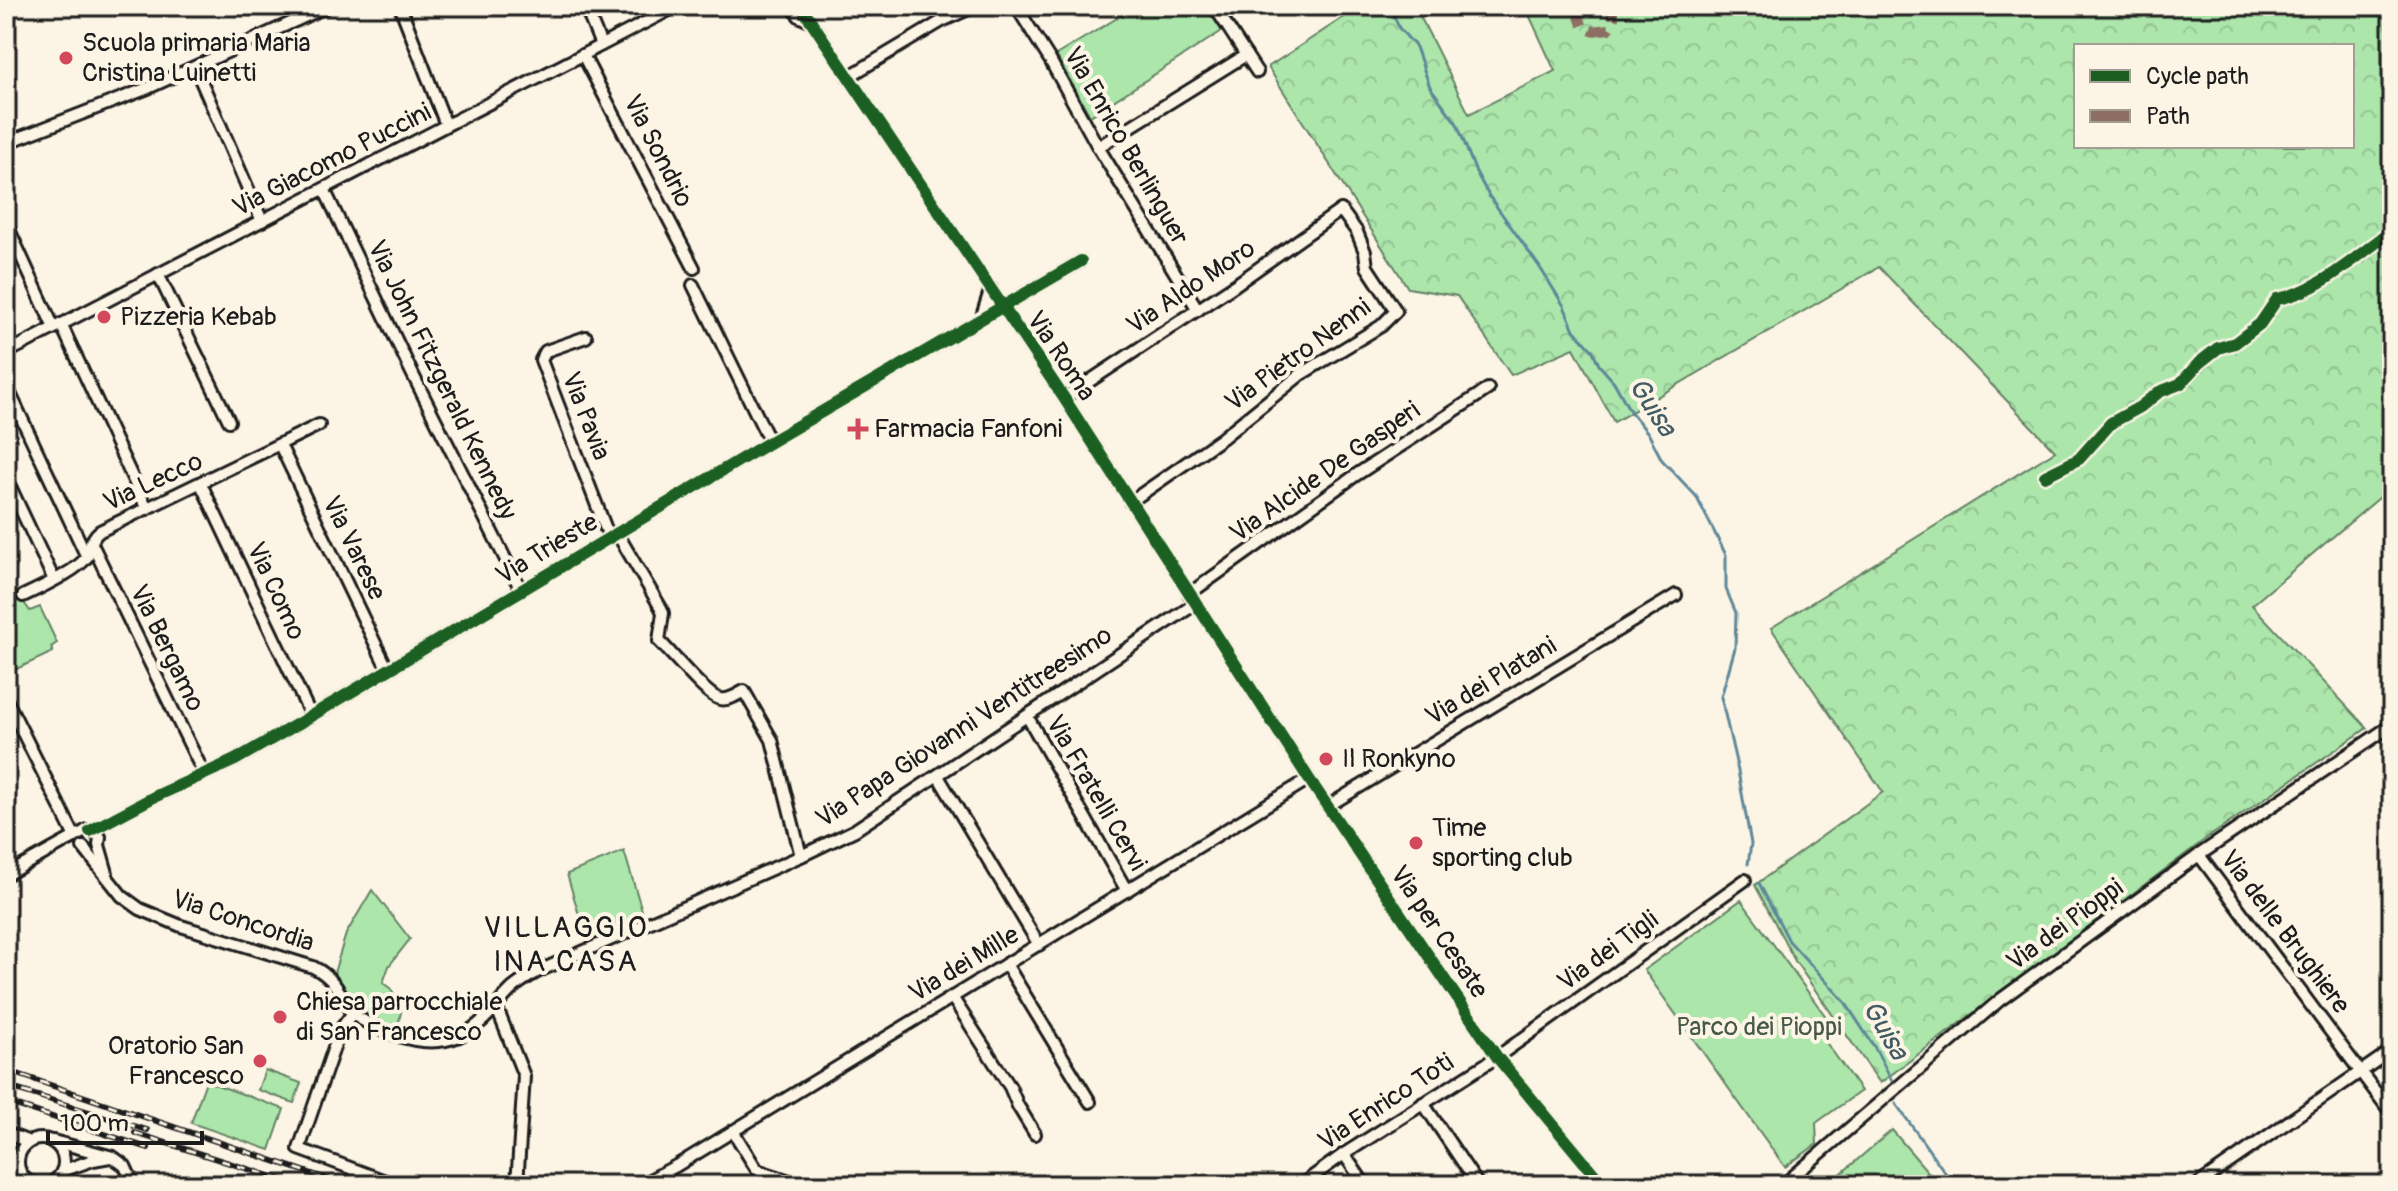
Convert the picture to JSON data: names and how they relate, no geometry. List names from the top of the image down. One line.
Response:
{"streets":{"street":["Via Enrico Berlinguer","Via Sondrio","Via Giacomo Puccini","Via Aldo Moro","Via Pietro Nenni","Via Roma","Via John Fitzgerald Kennedy","Via Pavia","Via Alcide De Gasperi","Via Lecco","Via Varese","Via Trieste","Via Como","Via Bergamo","Via dei Platani","Via Papa Giovanni Ventitreesimo","Via Fratelli Cervi","Via Concordia","Via dei Pioppi","Via per Cesate","Via delle Brughiere","Via dei Tigli","Via dei Mille","Via Enrico Toti"]},"crossings":[["Via Enrico Berlinguer","Via Aldo Moro"],["Via Sondrio","Via Giacomo Puccini"],["Via Giacomo Puccini","Via John Fitzgerald Kennedy"],["Via Aldo Moro","Via Pietro Nenni"],["Via Aldo Moro","Via Roma"],["Via Pietro Nenni","Via Roma"],["Via Roma","Via Alcide De Gasperi"],["Via Roma","Via Trieste"],["Via Roma","Via Papa Giovanni Ventitreesimo"],["Via Roma","Via per Cesate"],["Via John Fitzgerald Kennedy","Via Trieste"],["Via Pavia","Via Trieste"],["Via Lecco","Via Varese"],["Via Lecco","Via Como"],["Via Lecco","Via Bergamo"],["Via Varese","Via Trieste"],["Via Trieste","Via Como"],["Via Trieste","Via Bergamo"],["Via Trieste","Via Concordia"],["Via dei Platani","Via per Cesate"],["Via Papa Giovanni Ventitreesimo","Via Fratelli Cervi"],["Via Papa Giovanni Ventitreesimo","Via Concordia"],["Via Fratelli Cervi","Via dei Mille"],["Via dei Pioppi","Via delle Brughiere"],["Via per Cesate","Via dei Tigli"],["Via per Cesate","Via dei Mille"],["Via per Cesate","Via Enrico Toti"],["Via dei Tigli","Via Enrico Toti"]],"districts":["VILLAGGIO INA CASA"],"water":["Guisa"],"parks":["Parco dei Pioppi"],"places":{"other":["Scuola primaria Maria Cristina Luinetti","Pizzeria Kebab","Il Ronkyno","Time sporting club","Chiesa parrocchiale di San Francesco","Oratorio San Francesco"],"health":["Farmacia Fanfoni"]},"legend":["Cycle path","Path"],"scale_bar":"100 m"}
